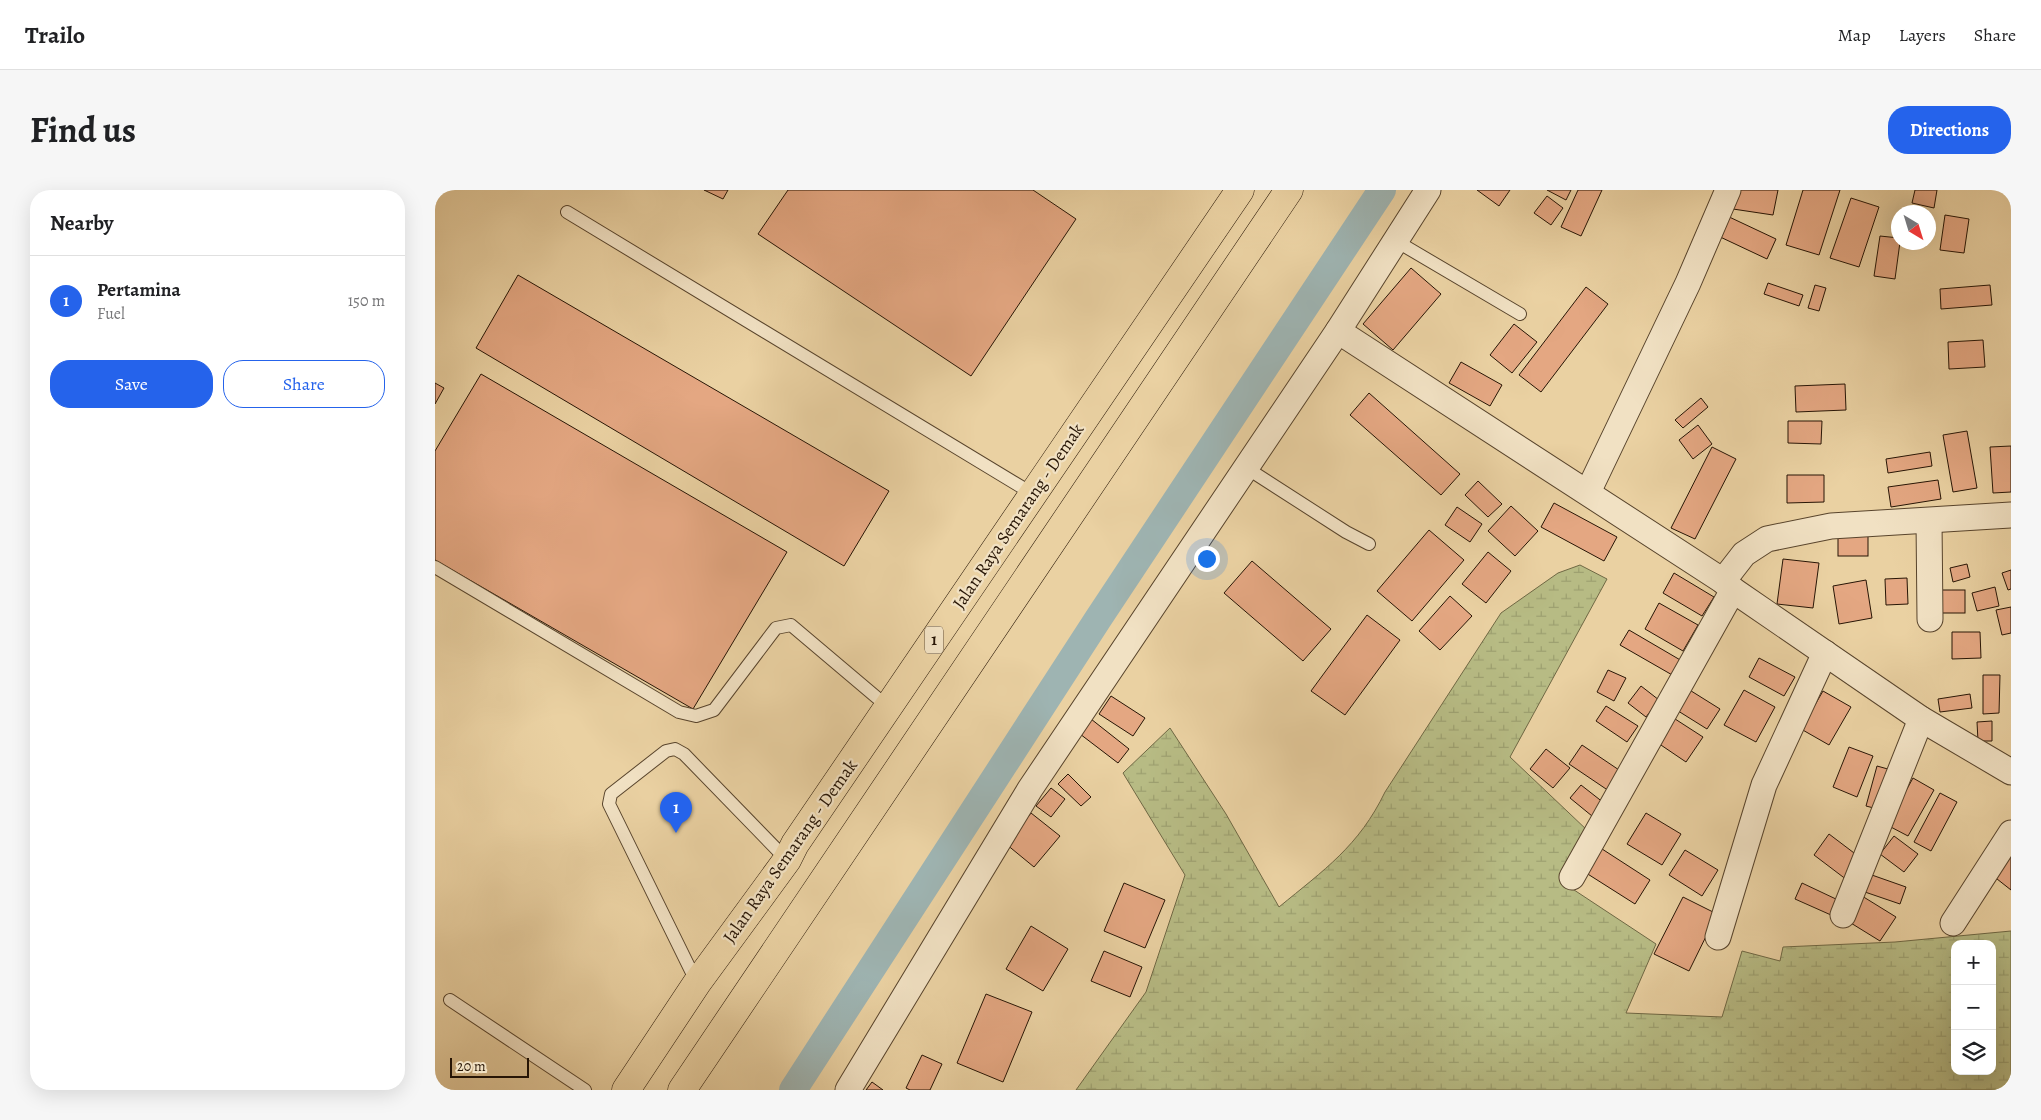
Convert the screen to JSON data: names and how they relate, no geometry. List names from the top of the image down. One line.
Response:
{"streets":{"highway":["Jalan Raya Semarang - Demak","1"]},"scale_bar":"20 m","north":"bottom right","page":{"header":"Trailo","nav":["Map","Layers","Share"],"title":"Find us","buttons":["Directions",["Save","Share"]],"heading":"Nearby","list":[{"mark":"1","name":"Pertamina","note":"Fuel","value":"150 m"}],"pins":"1","map_buttons":["+","−"],"scale":"20 m"}}
